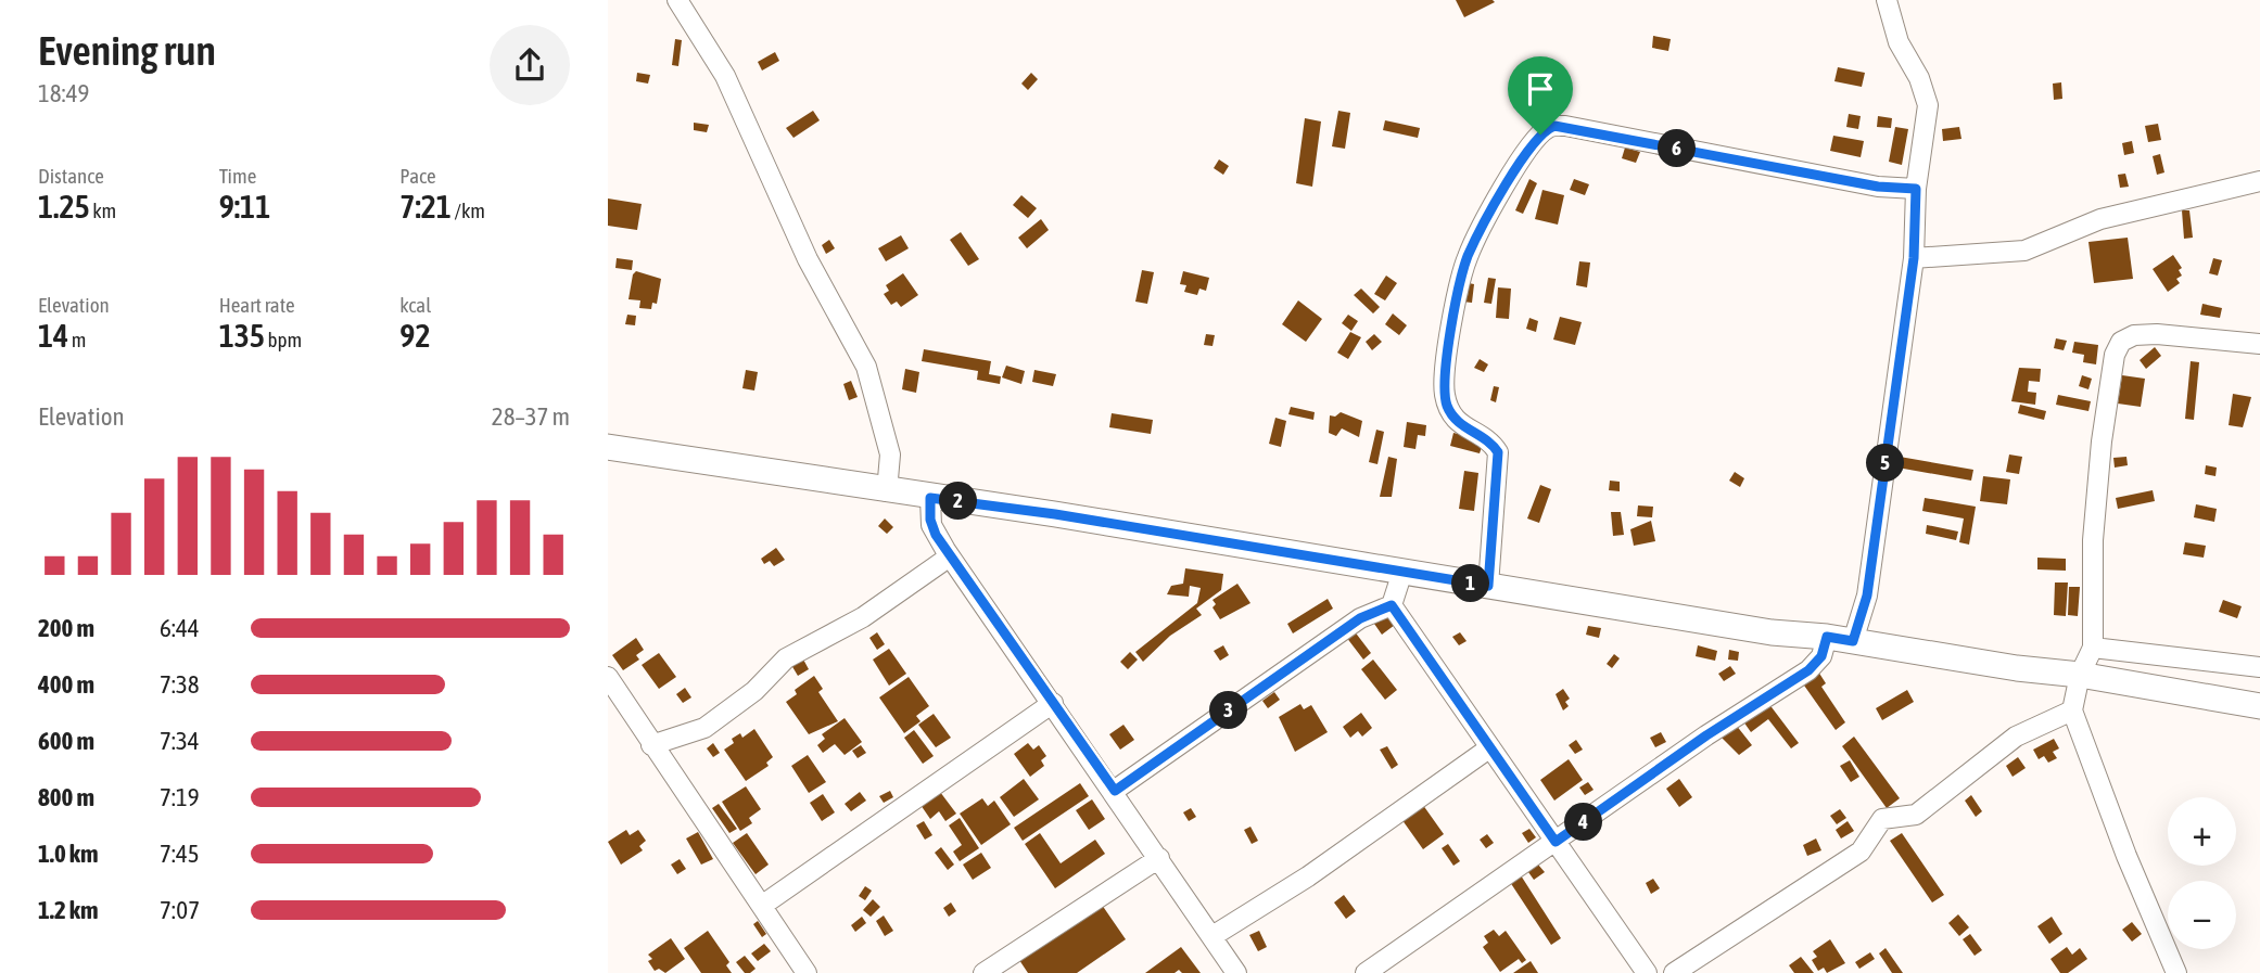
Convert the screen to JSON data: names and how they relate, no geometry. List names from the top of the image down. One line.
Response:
{"page":{"heading":["Evening run","18:49"],"stats":[["Distance","1.25 km"],["Time","9:11"],["Pace","7:21 /km"],["Elevation","14 m"],["Heart rate","135 bpm"],["kcal","92"]],"pins":["6","5","2","1","3","4"],"chart":["Elevation","28–37 m"],"list":[{"name":"200 m","note":"6:44"},{"name":"400 m","note":"7:38"},{"name":"600 m","note":"7:34"},{"name":"800 m","note":"7:19"},{"name":"1.0 km","note":"7:45"},{"name":"1.2 km","note":"7:07"}],"map_buttons":["+","−"]}}
